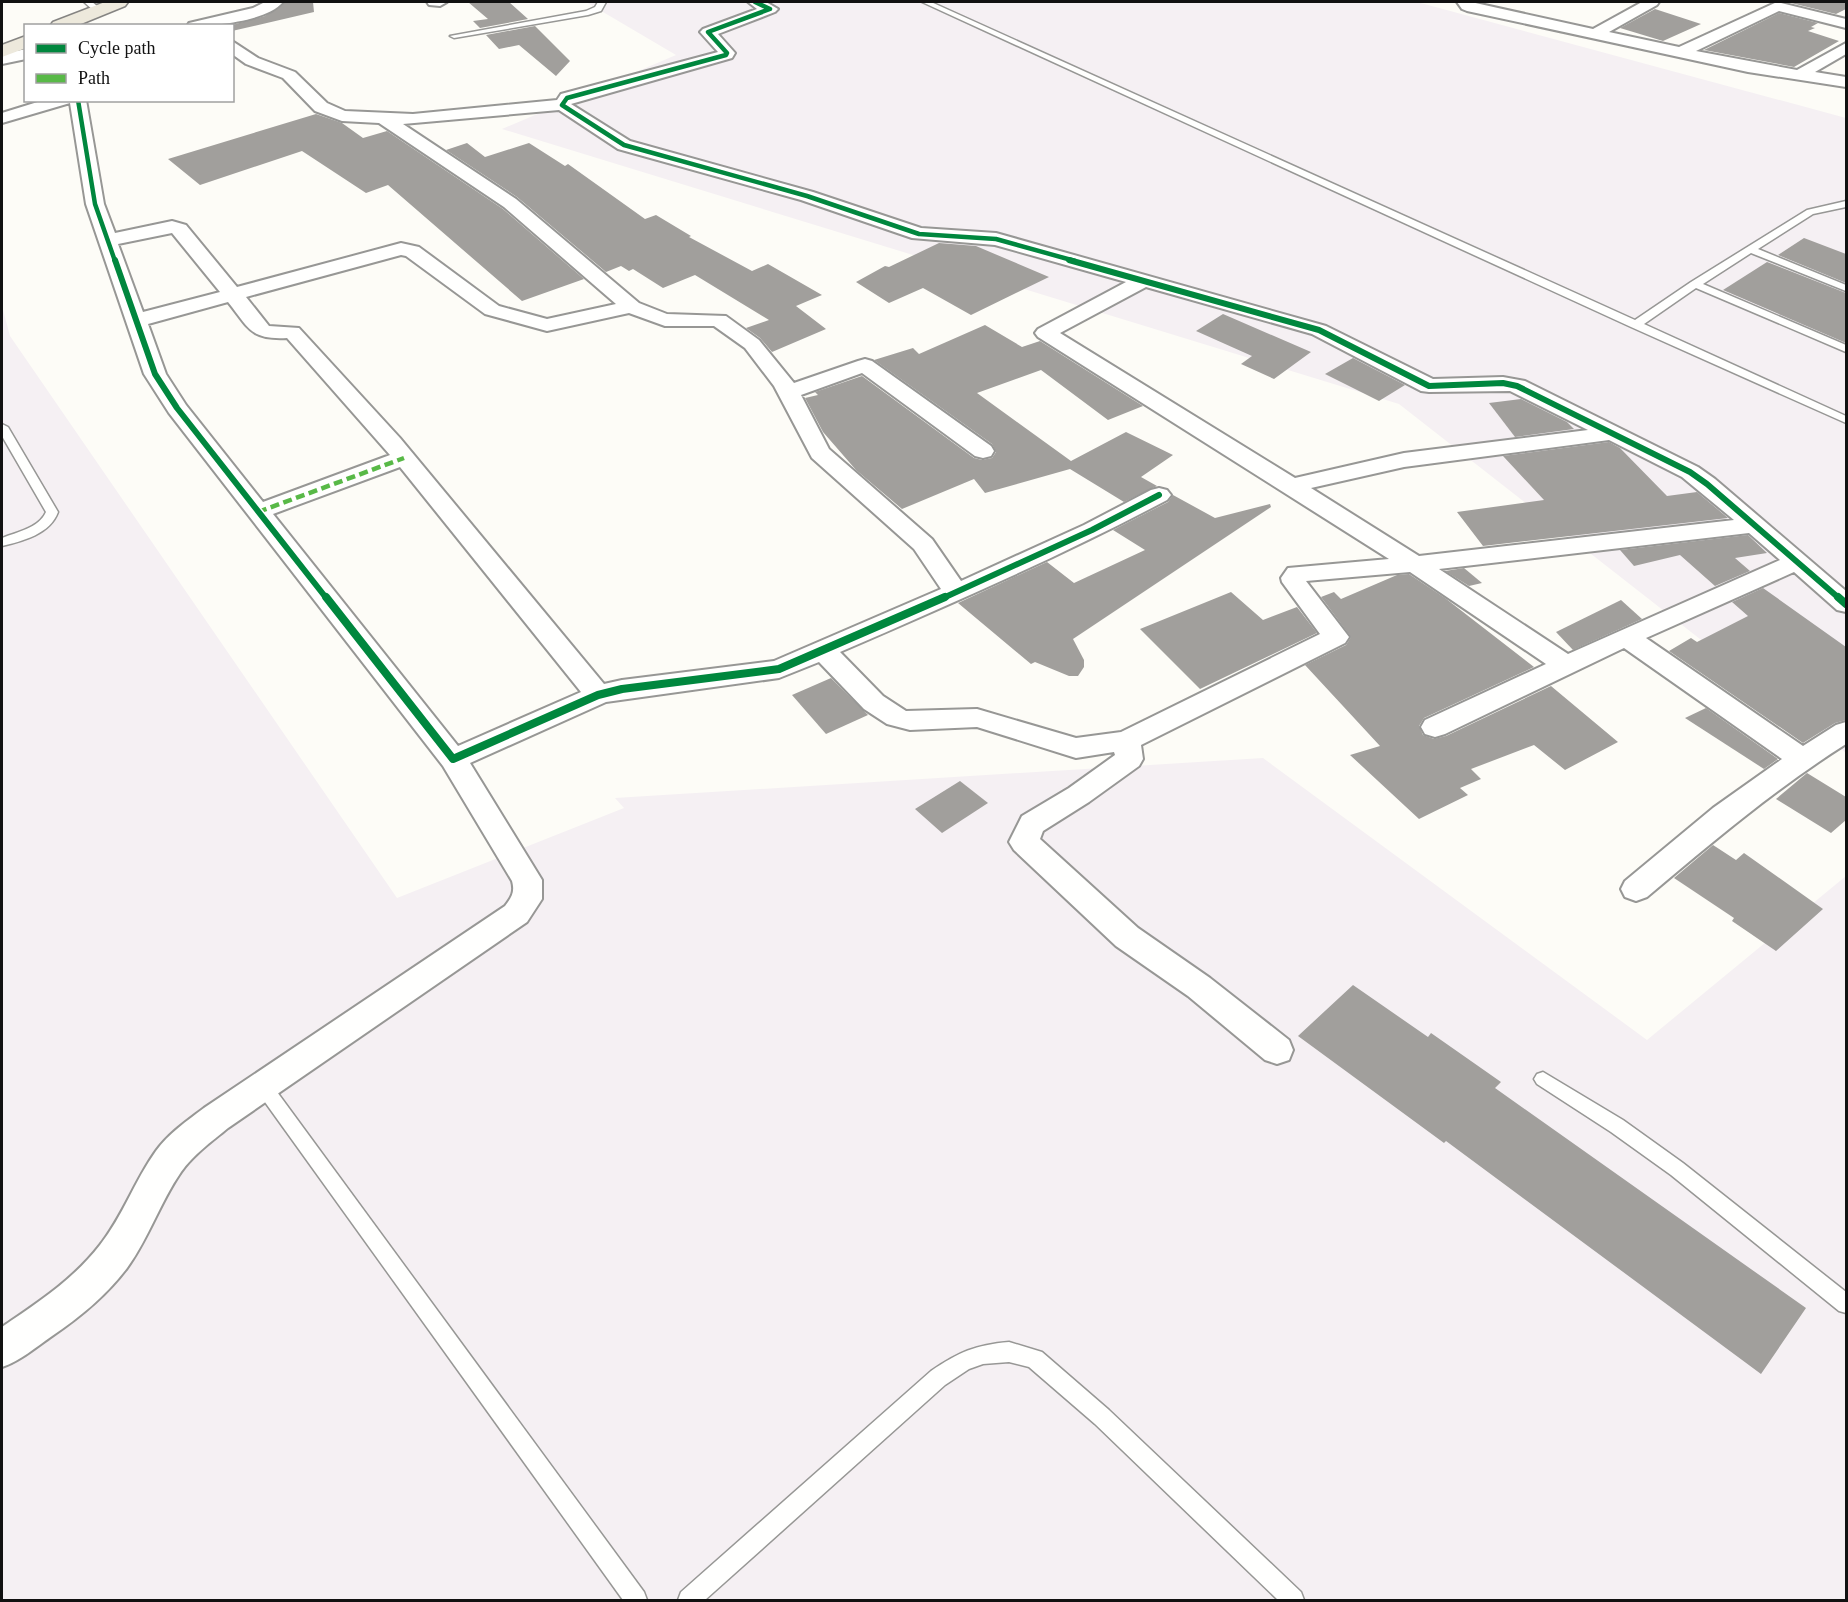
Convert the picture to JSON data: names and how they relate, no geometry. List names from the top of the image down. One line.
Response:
{"legend":["Cycle path","Path"]}
